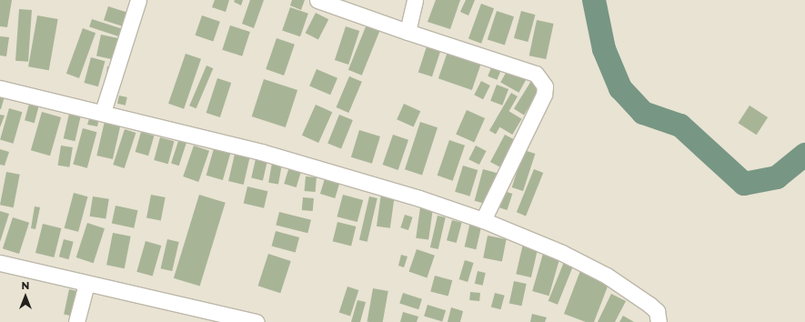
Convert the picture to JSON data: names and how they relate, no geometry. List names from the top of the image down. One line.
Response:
{"north":"top"}
